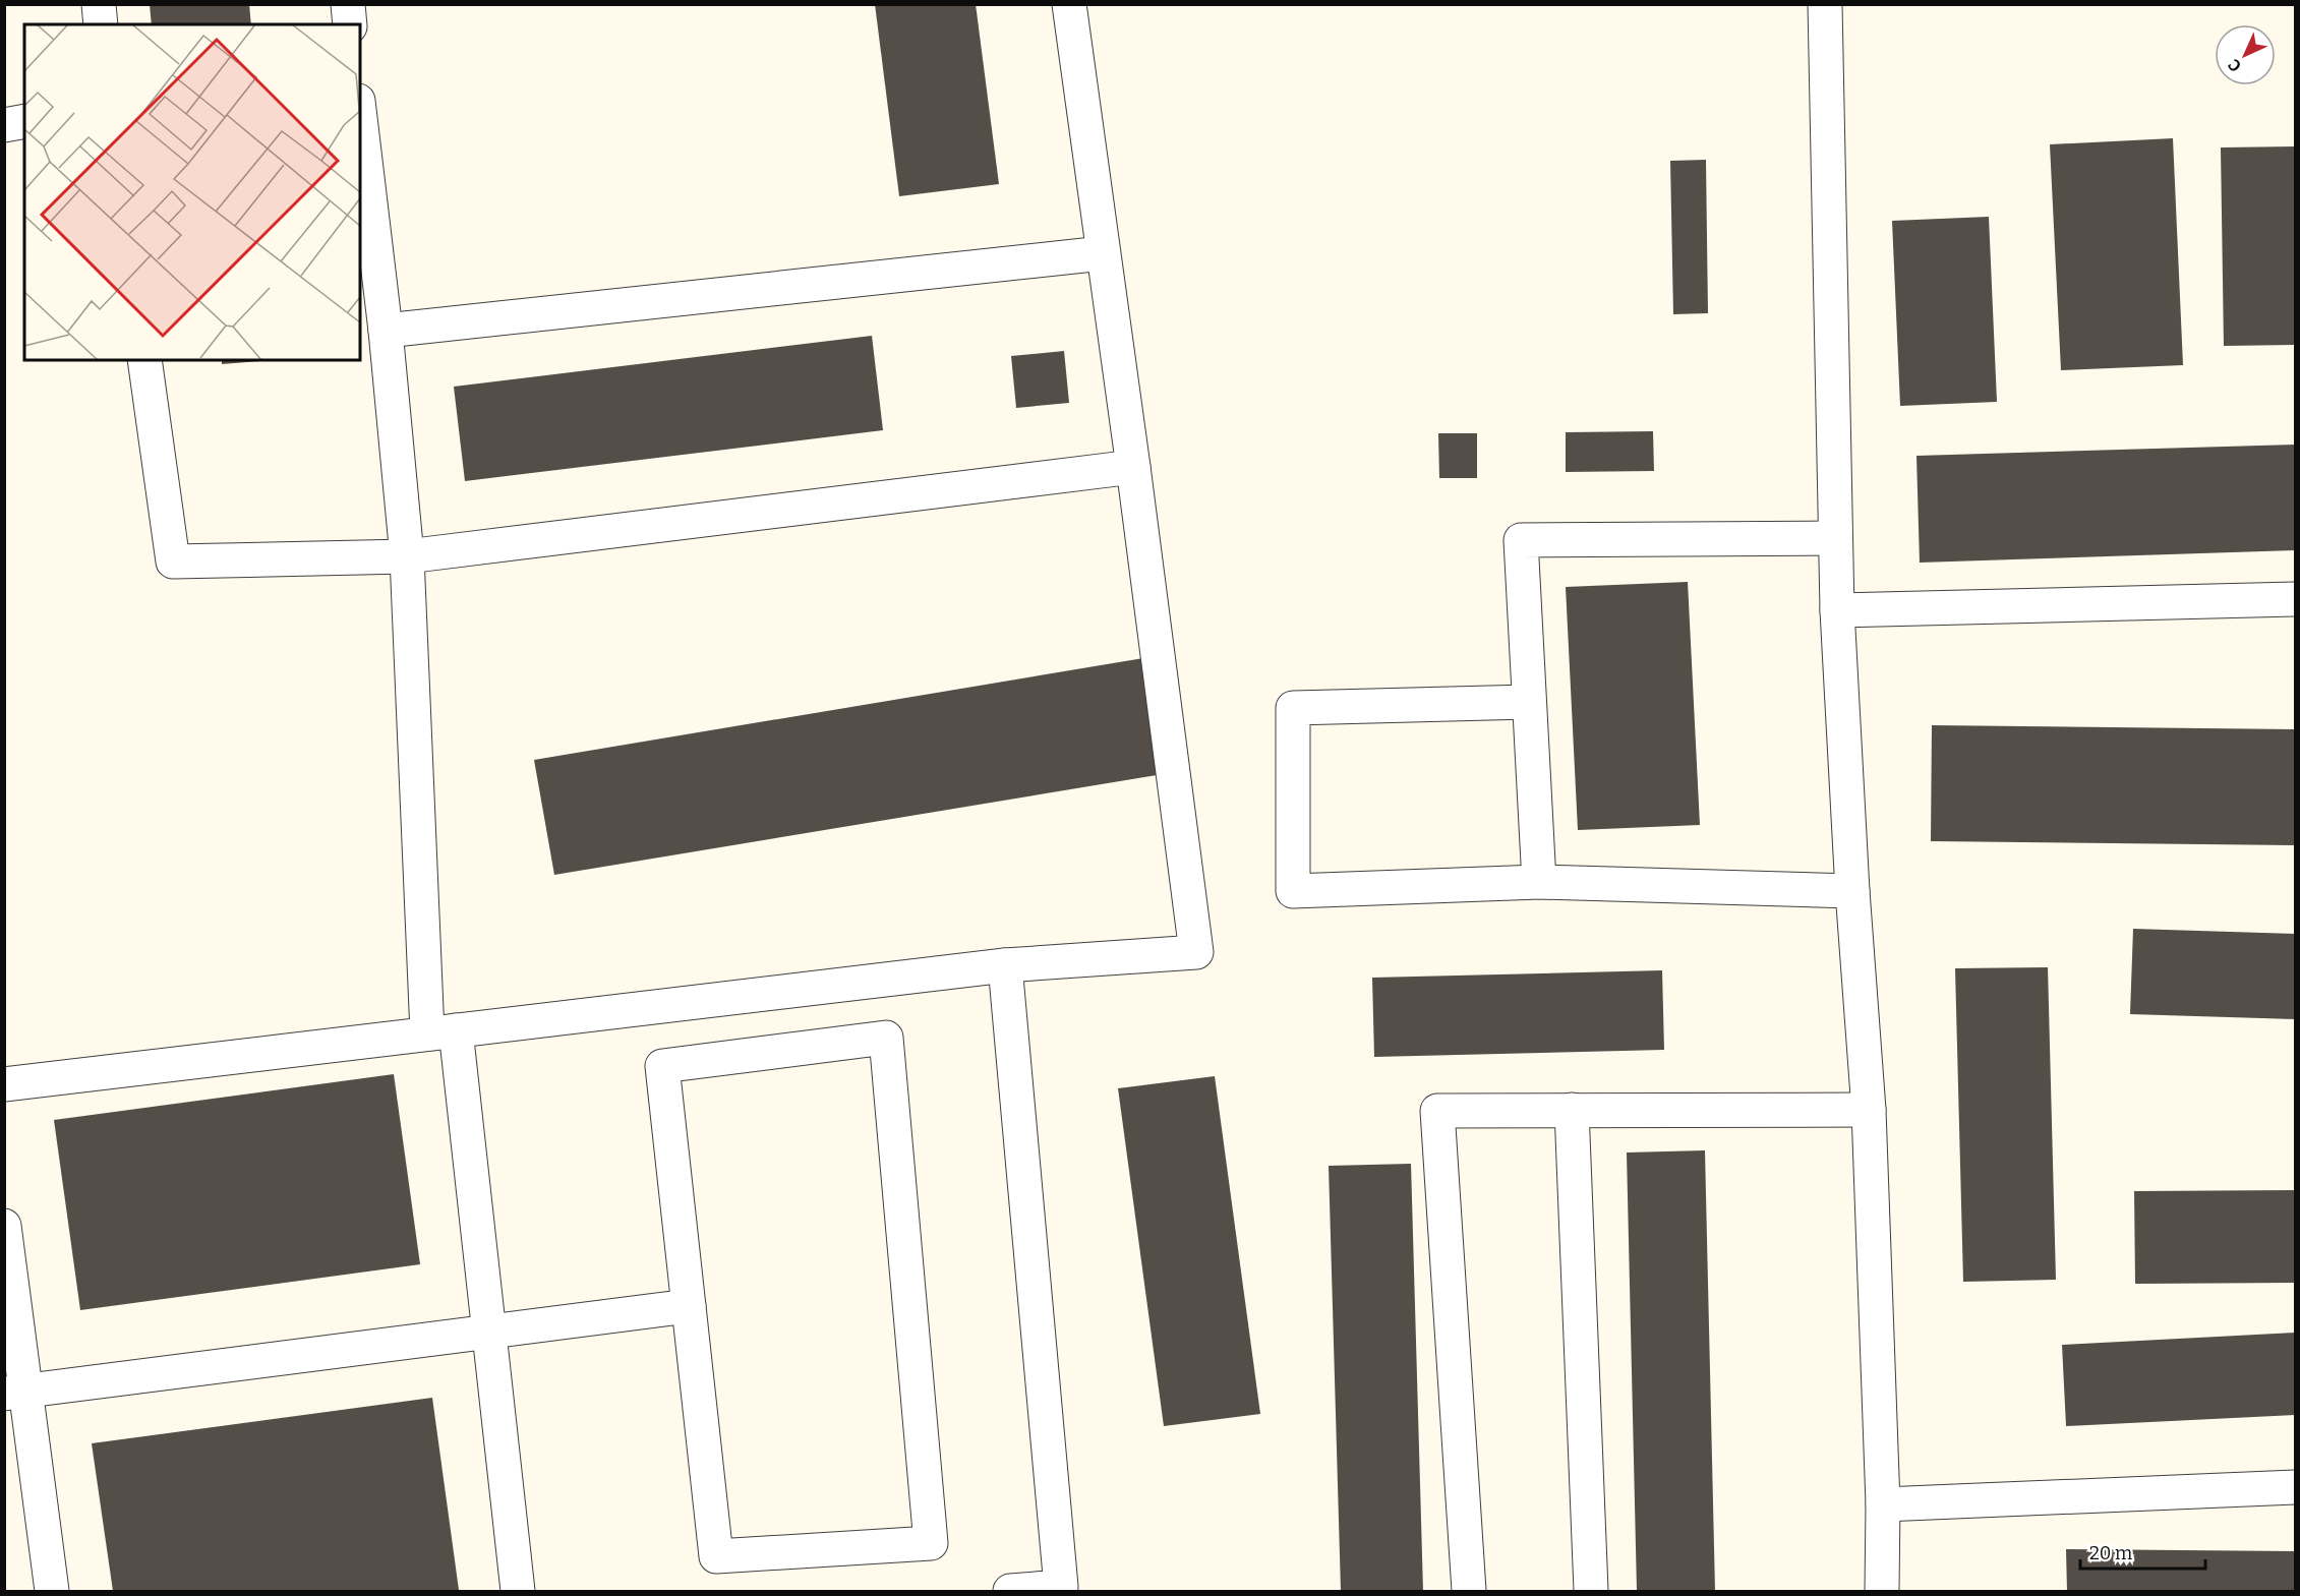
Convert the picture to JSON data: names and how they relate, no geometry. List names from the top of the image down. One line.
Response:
{"scale_bar":"20 m","north":"bottom left"}
